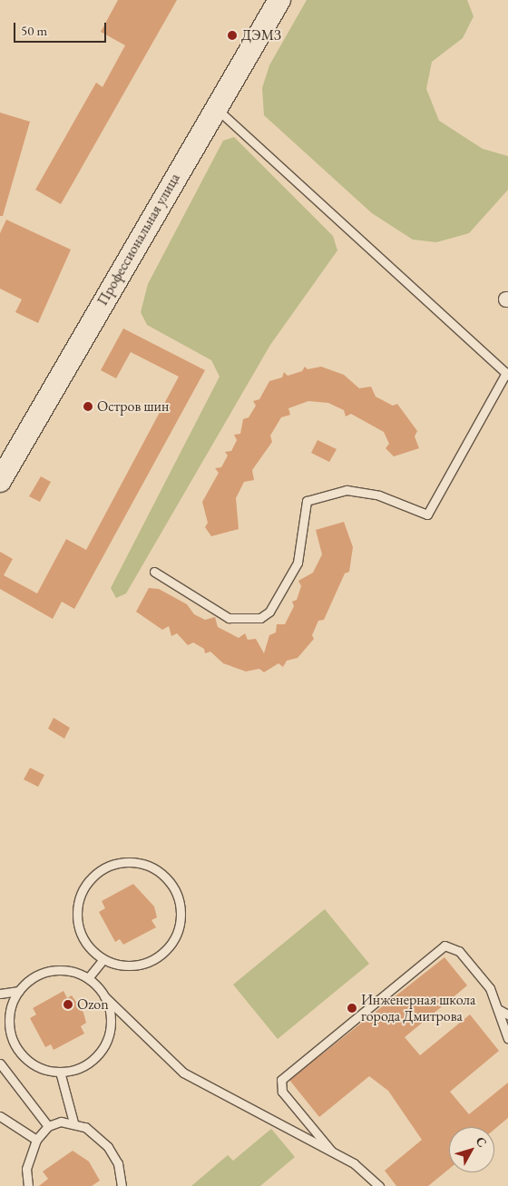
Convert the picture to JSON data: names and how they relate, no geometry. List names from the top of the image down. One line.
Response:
{"streets":{"main road":["Профессиональная улица"]},"places":["ДЭМЗ","Остров шин","Ozon","Инженерная школа города Дмитрова"],"scale_bar":"50 m","north":"top right"}
